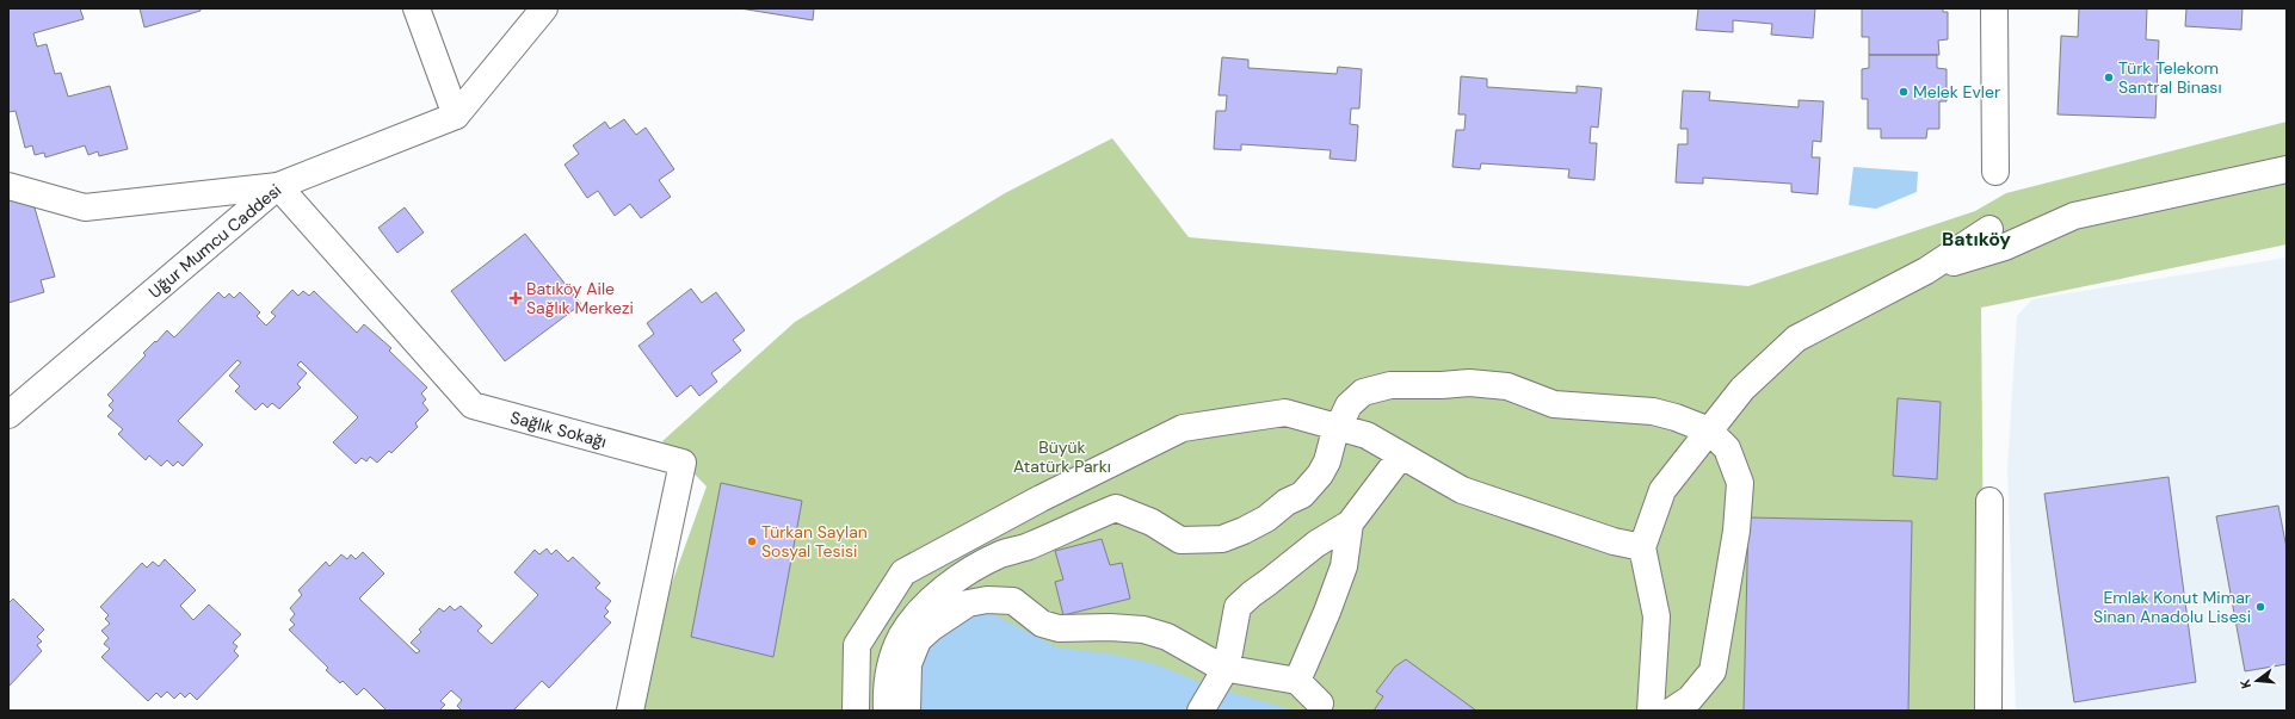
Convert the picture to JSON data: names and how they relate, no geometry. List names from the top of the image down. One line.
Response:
{"streets":{"street":["Uğur Mumcu Caddesi","Sağlık Sokağı"]},"crossings":[["Uğur Mumcu Caddesi","Sağlık Sokağı"]],"districts":["Batıköy"],"parks":["Büyük Atatürk Parkı"],"places":{"other":["Türk Telekom Santral Binası","Melek Evler","Türkan Saylan Sosyal Tesisi","Emlak Konut Mimar Sinan Anadolu Lisesi"],"health":["Batıköy Aile Sağlık Merkezi"]},"north":"left"}
